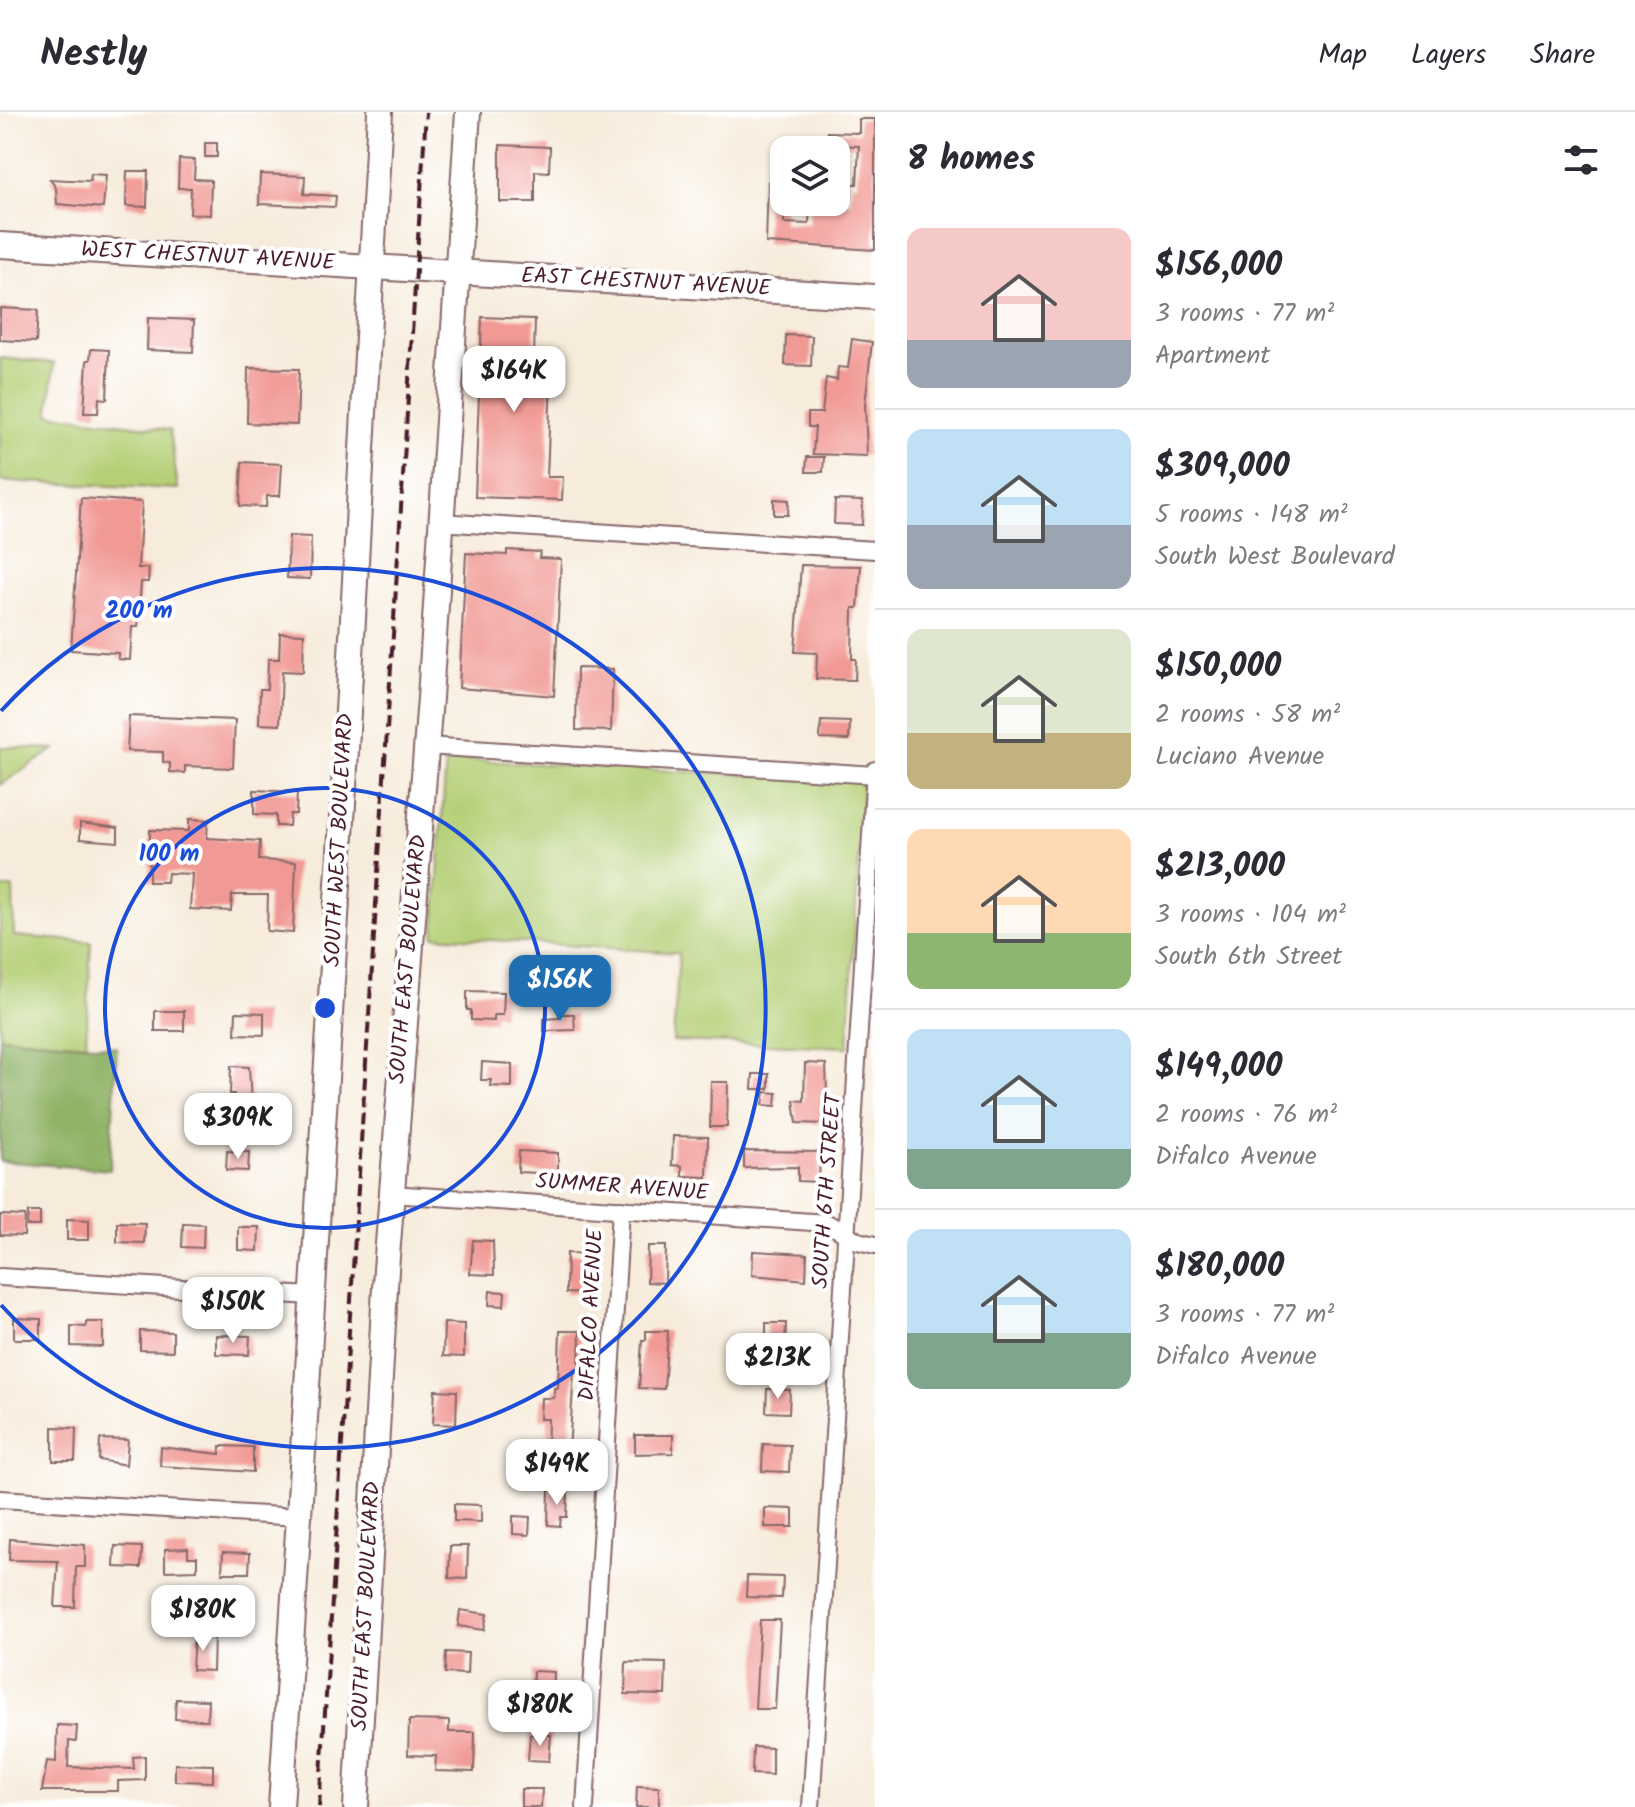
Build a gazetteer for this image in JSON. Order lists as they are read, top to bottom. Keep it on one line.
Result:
{"streets":{"main road":["WEST CHESTNUT AVENUE","EAST CHESTNUT AVENUE","SOUTH WEST BOULEVARD","SOUTH EAST BOULEVARD"],"street":["SUMMER AVENUE","SOUTH 6TH STREET","DIFALCO AVENUE"]},"crossings":[["WEST CHESTNUT AVENUE","EAST CHESTNUT AVENUE"],["WEST CHESTNUT AVENUE","SOUTH WEST BOULEVARD"],["EAST CHESTNUT AVENUE","SOUTH EAST BOULEVARD"],["SOUTH EAST BOULEVARD","SUMMER AVENUE"],["SUMMER AVENUE","SOUTH 6TH STREET"],["SUMMER AVENUE","DIFALCO AVENUE"]],"page":{"header":"Nestly","nav":["Map","Layers","Share"],"heading":"8 homes","list":[{"name":"$156,000","note":"3 rooms · 77 m² · Apartment"},{"name":"$309,000","note":"5 rooms · 148 m² · South West Boulevard"},{"name":"$150,000","note":"2 rooms · 58 m² · Luciano Avenue"},{"name":"$213,000","note":"3 rooms · 104 m² · South 6th Street"},{"name":"$149,000","note":"2 rooms · 76 m² · Difalco Avenue"},{"name":"$180,000","note":"3 rooms · 77 m² · Difalco Avenue"}],"price":["$164K","$156K","$309K","$150K","$213K","$149K","$180K","$180K"]},"rings":["200 m","100 m"]}
